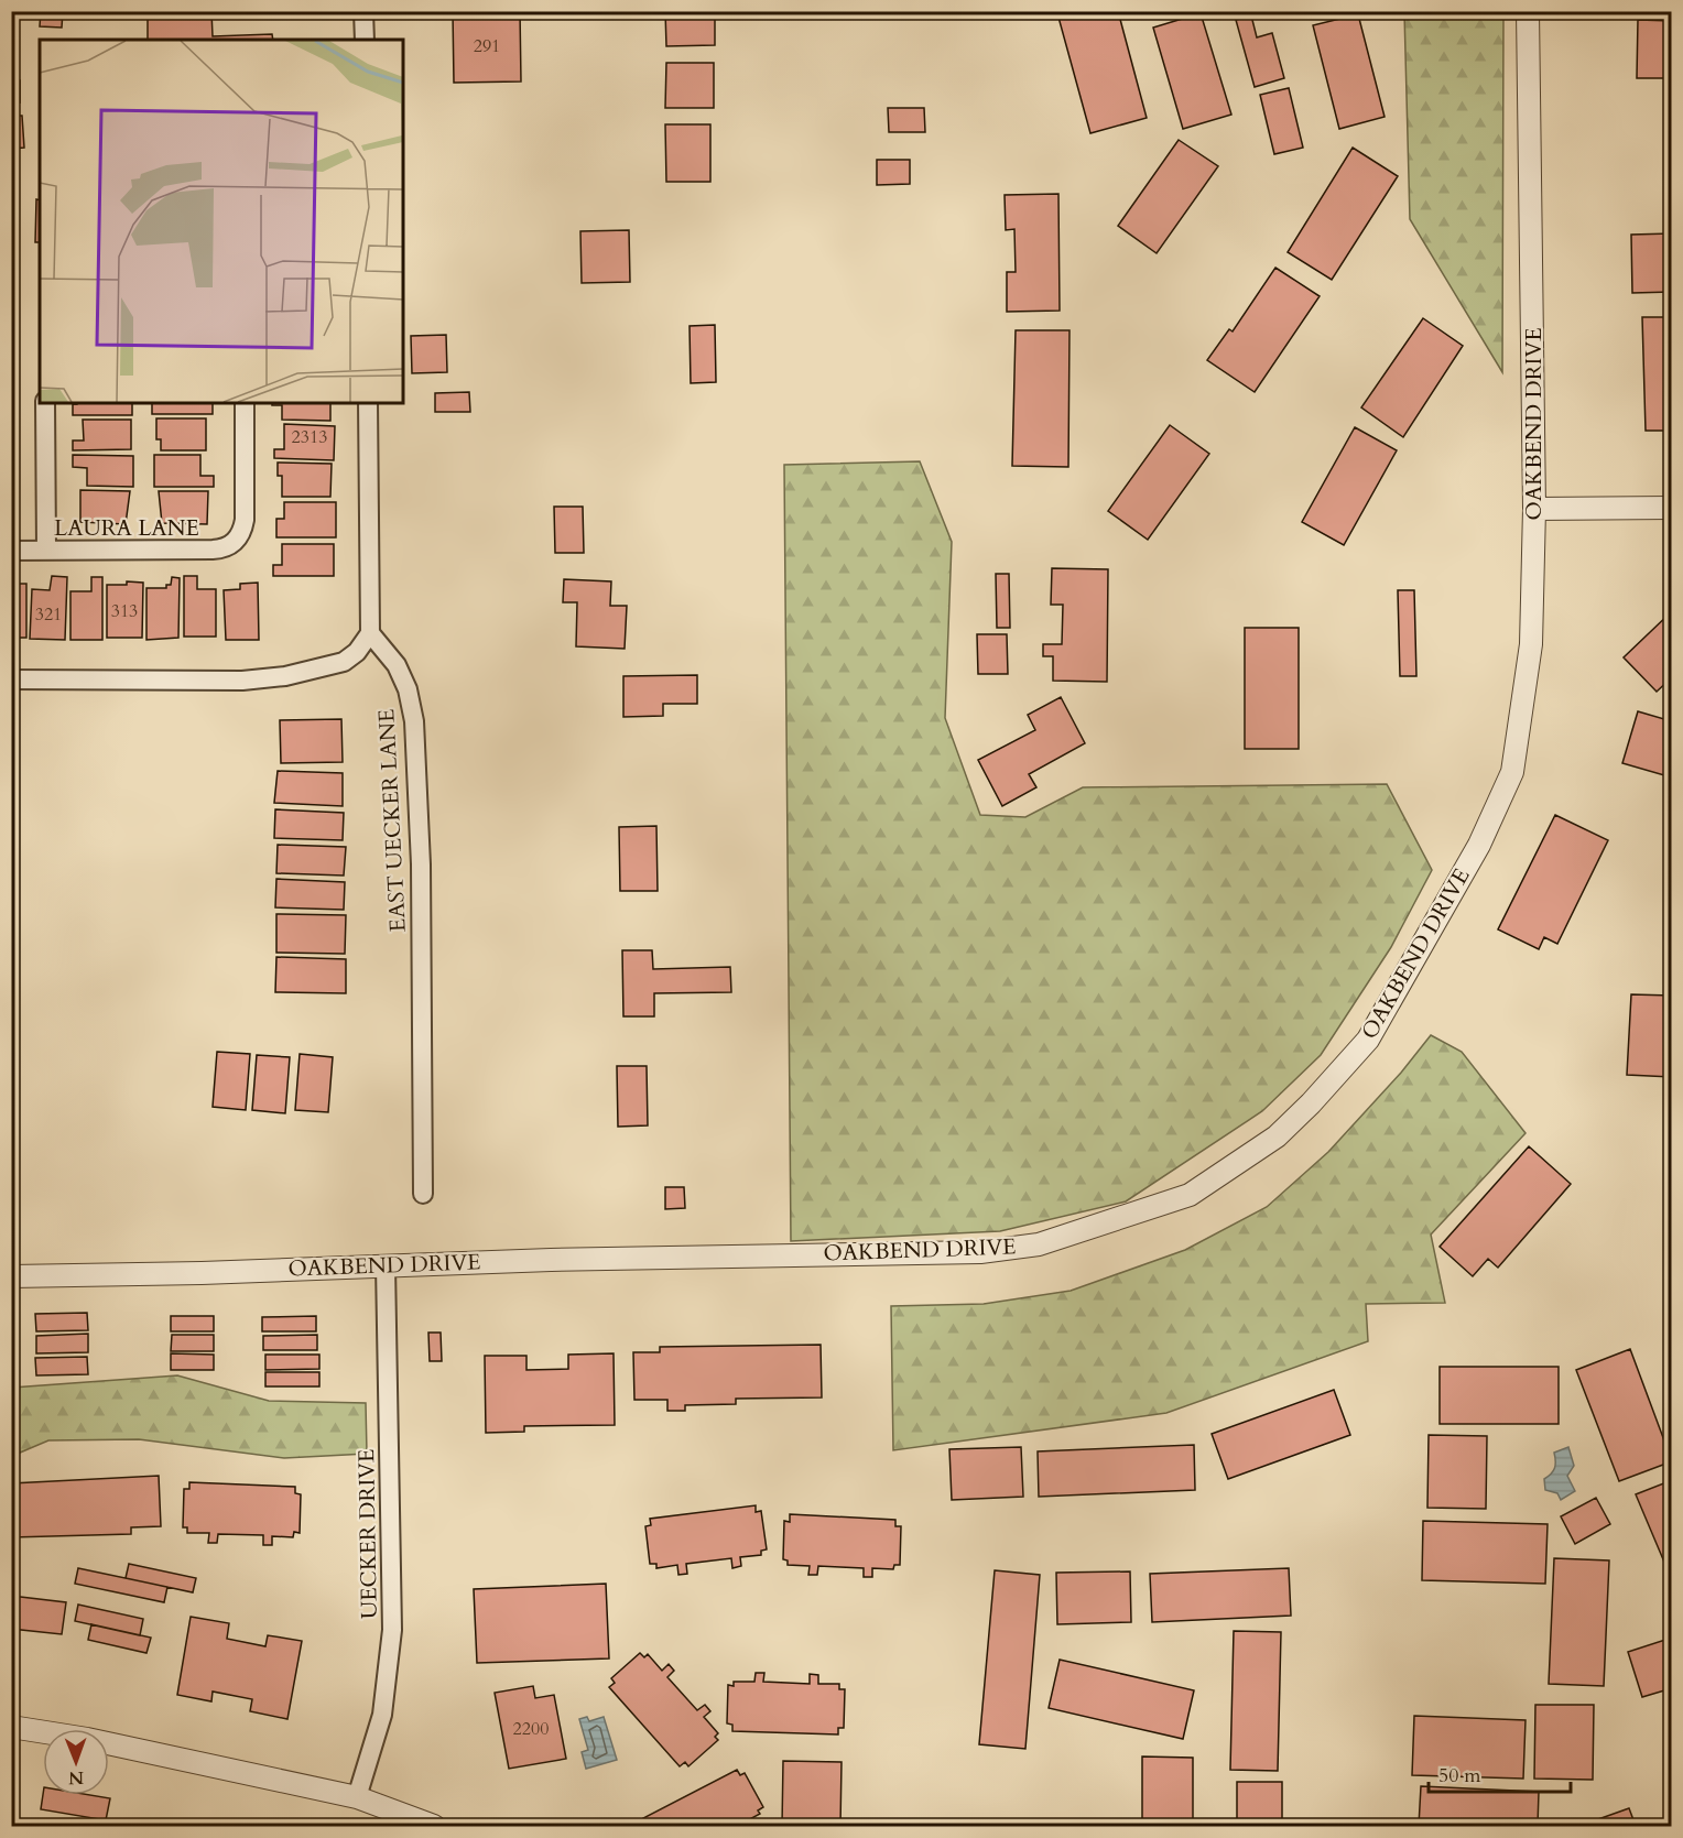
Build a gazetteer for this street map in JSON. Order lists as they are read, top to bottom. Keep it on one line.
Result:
{"streets":{"street":["OAKBEND DRIVE","LAURA LANE","EAST UECKER LANE","UECKER DRIVE"]},"crossings":[["OAKBEND DRIVE","UECKER DRIVE"]],"house_numbers":["291","2313","313","321","2200"],"scale_bar":"50 m","north":"bottom"}
